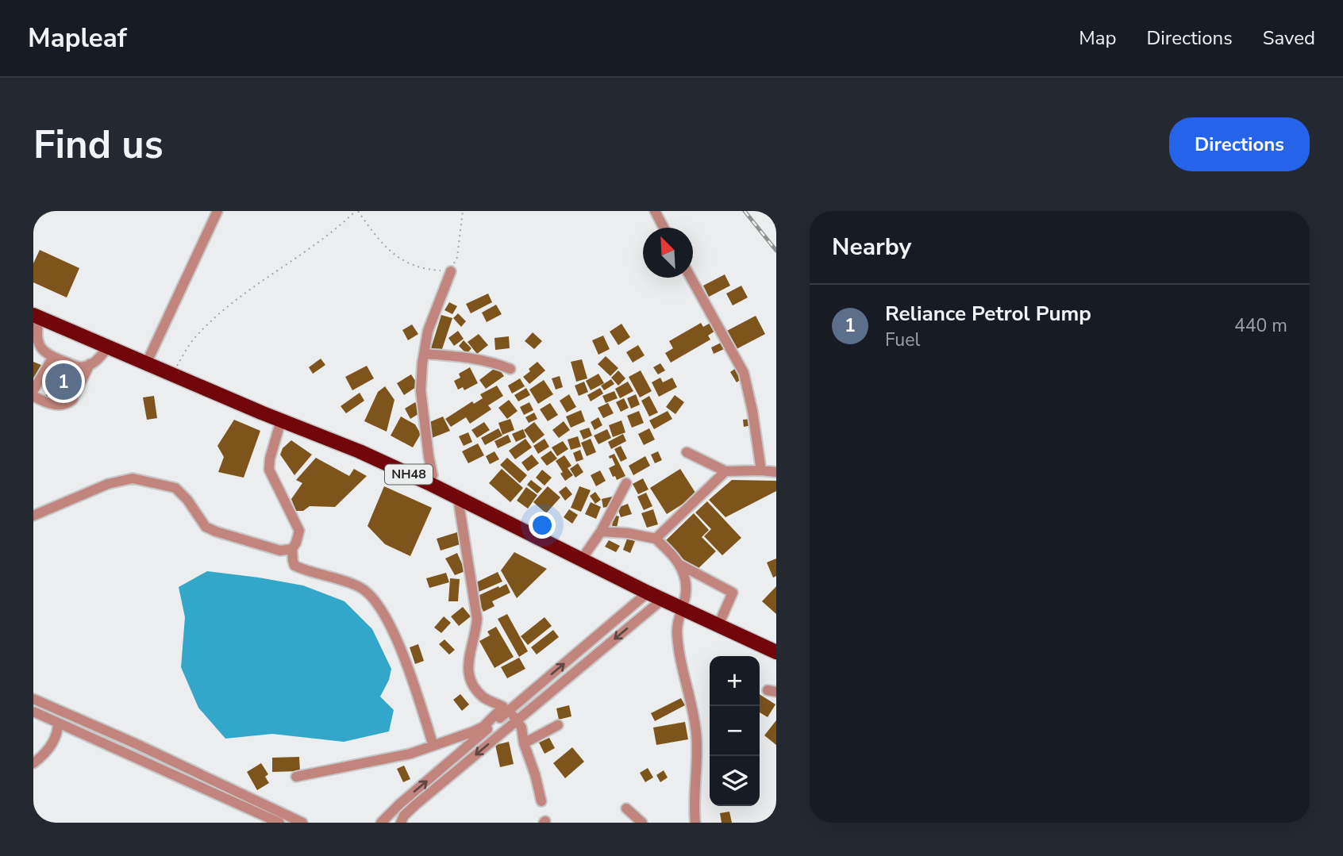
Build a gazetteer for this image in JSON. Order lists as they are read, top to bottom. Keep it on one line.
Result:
{"streets":{"highway":["NH48"]},"north":"top left","page":{"header":"Mapleaf","nav":["Map","Directions","Saved"],"buttons":"Directions","title":"Find us","heading":"Nearby","list":[{"mark":"1","name":"Reliance Petrol Pump","note":"Fuel","value":"440 m"}],"pins":"1","map_buttons":["+","−"]}}
